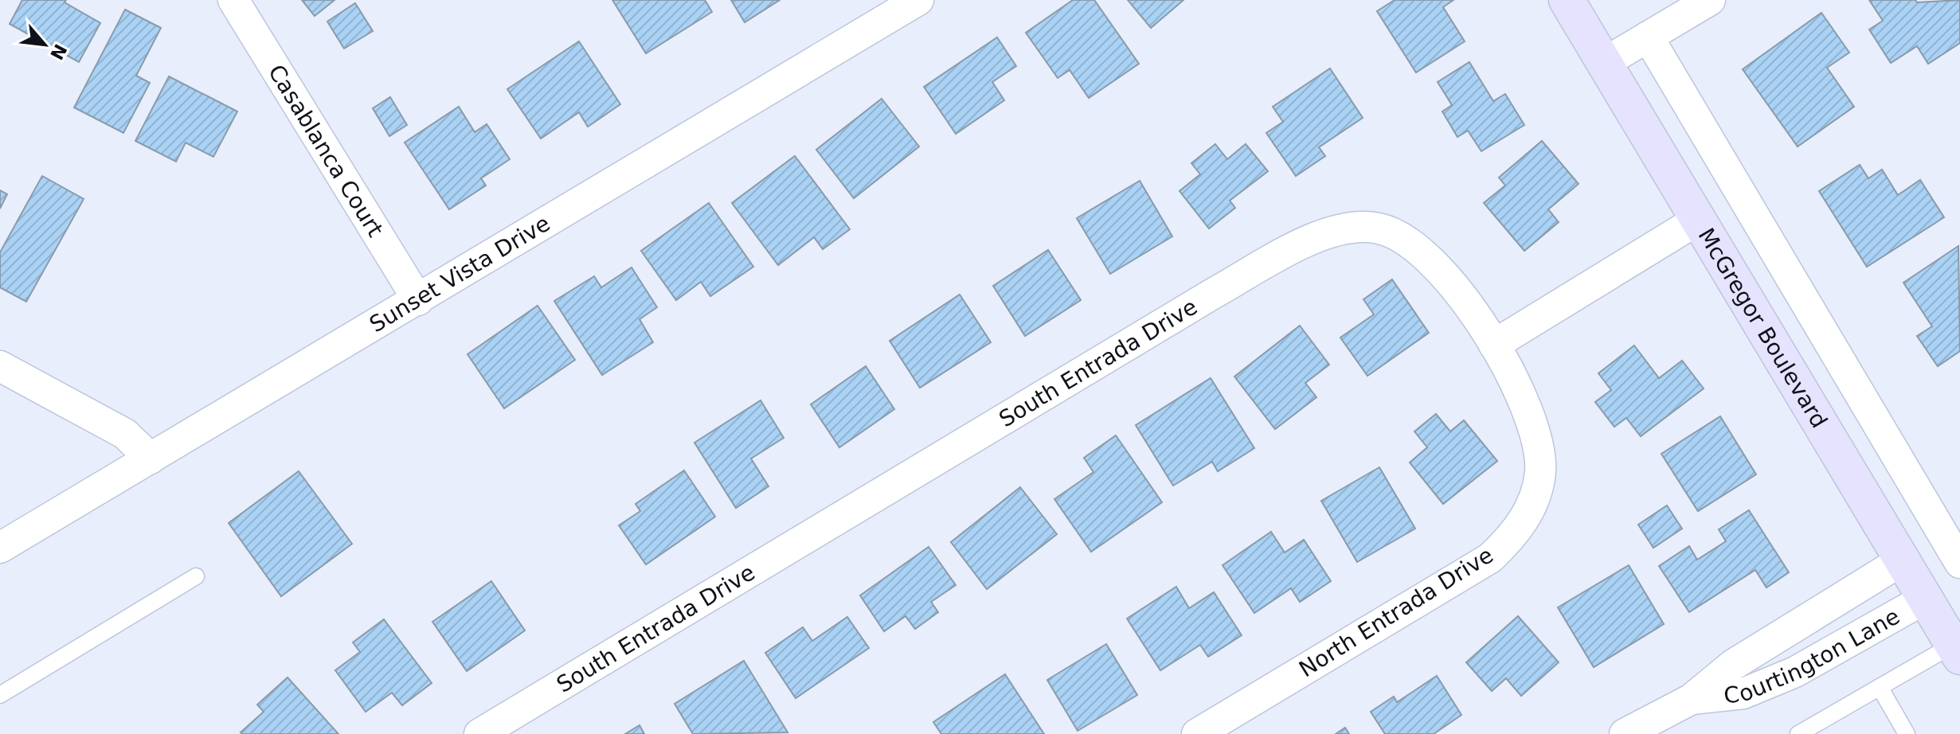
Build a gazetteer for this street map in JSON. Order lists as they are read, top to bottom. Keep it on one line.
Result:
{"streets":{"main road":["McGregor Boulevard"],"street":["Casablanca Court","Sunset Vista Drive","South Entrada Drive","North Entrada Drive","Courtington Lane"]},"crossings":[["Casablanca Court","Sunset Vista Drive"],["McGregor Boulevard","Courtington Lane"],["South Entrada Drive","North Entrada Drive"]],"north":"bottom right"}
